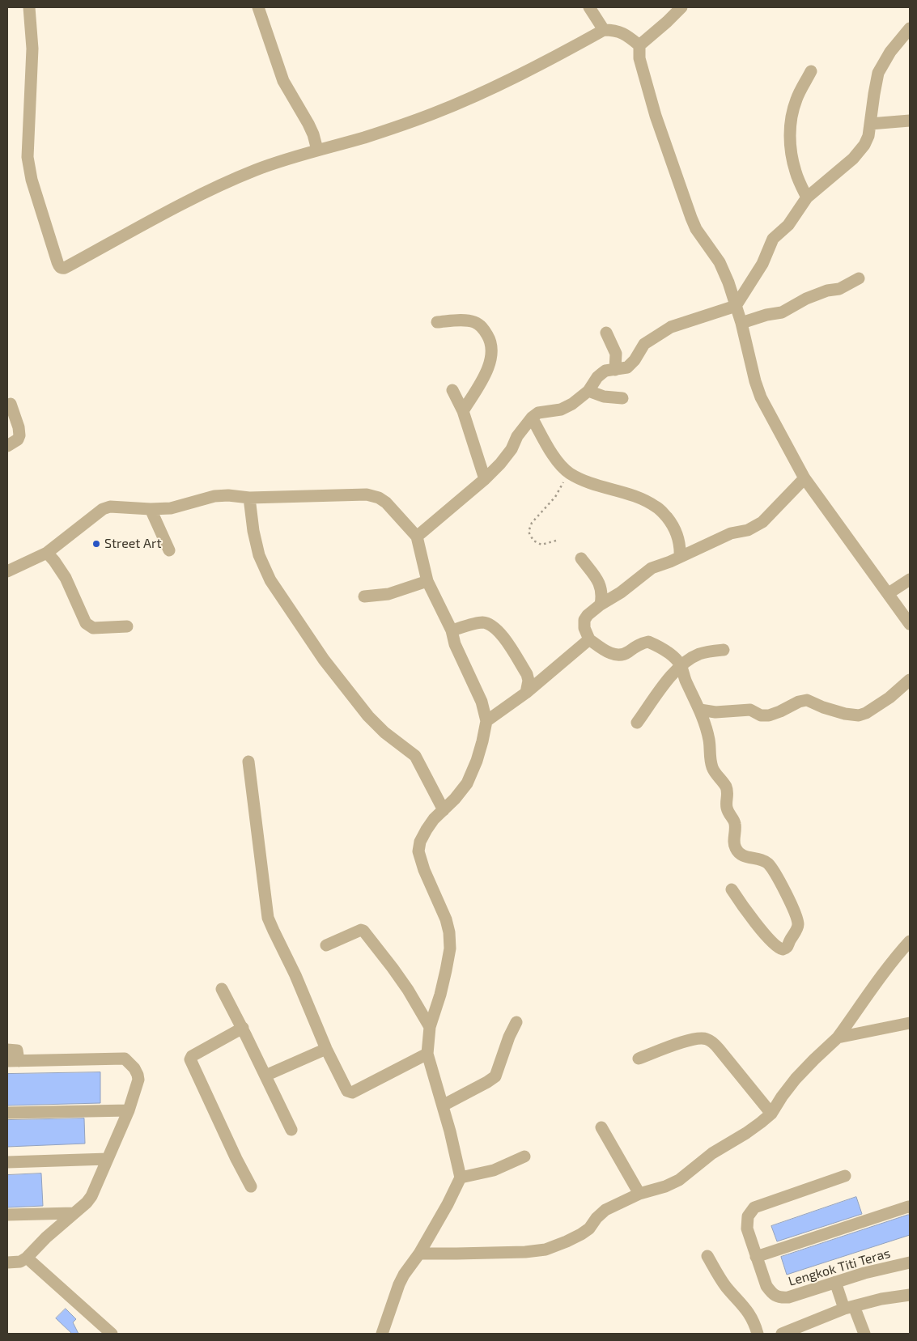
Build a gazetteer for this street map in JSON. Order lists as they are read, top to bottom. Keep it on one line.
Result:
{"streets":{"street":["Lengkok Titi Teras"]},"places":["Street Art"]}
